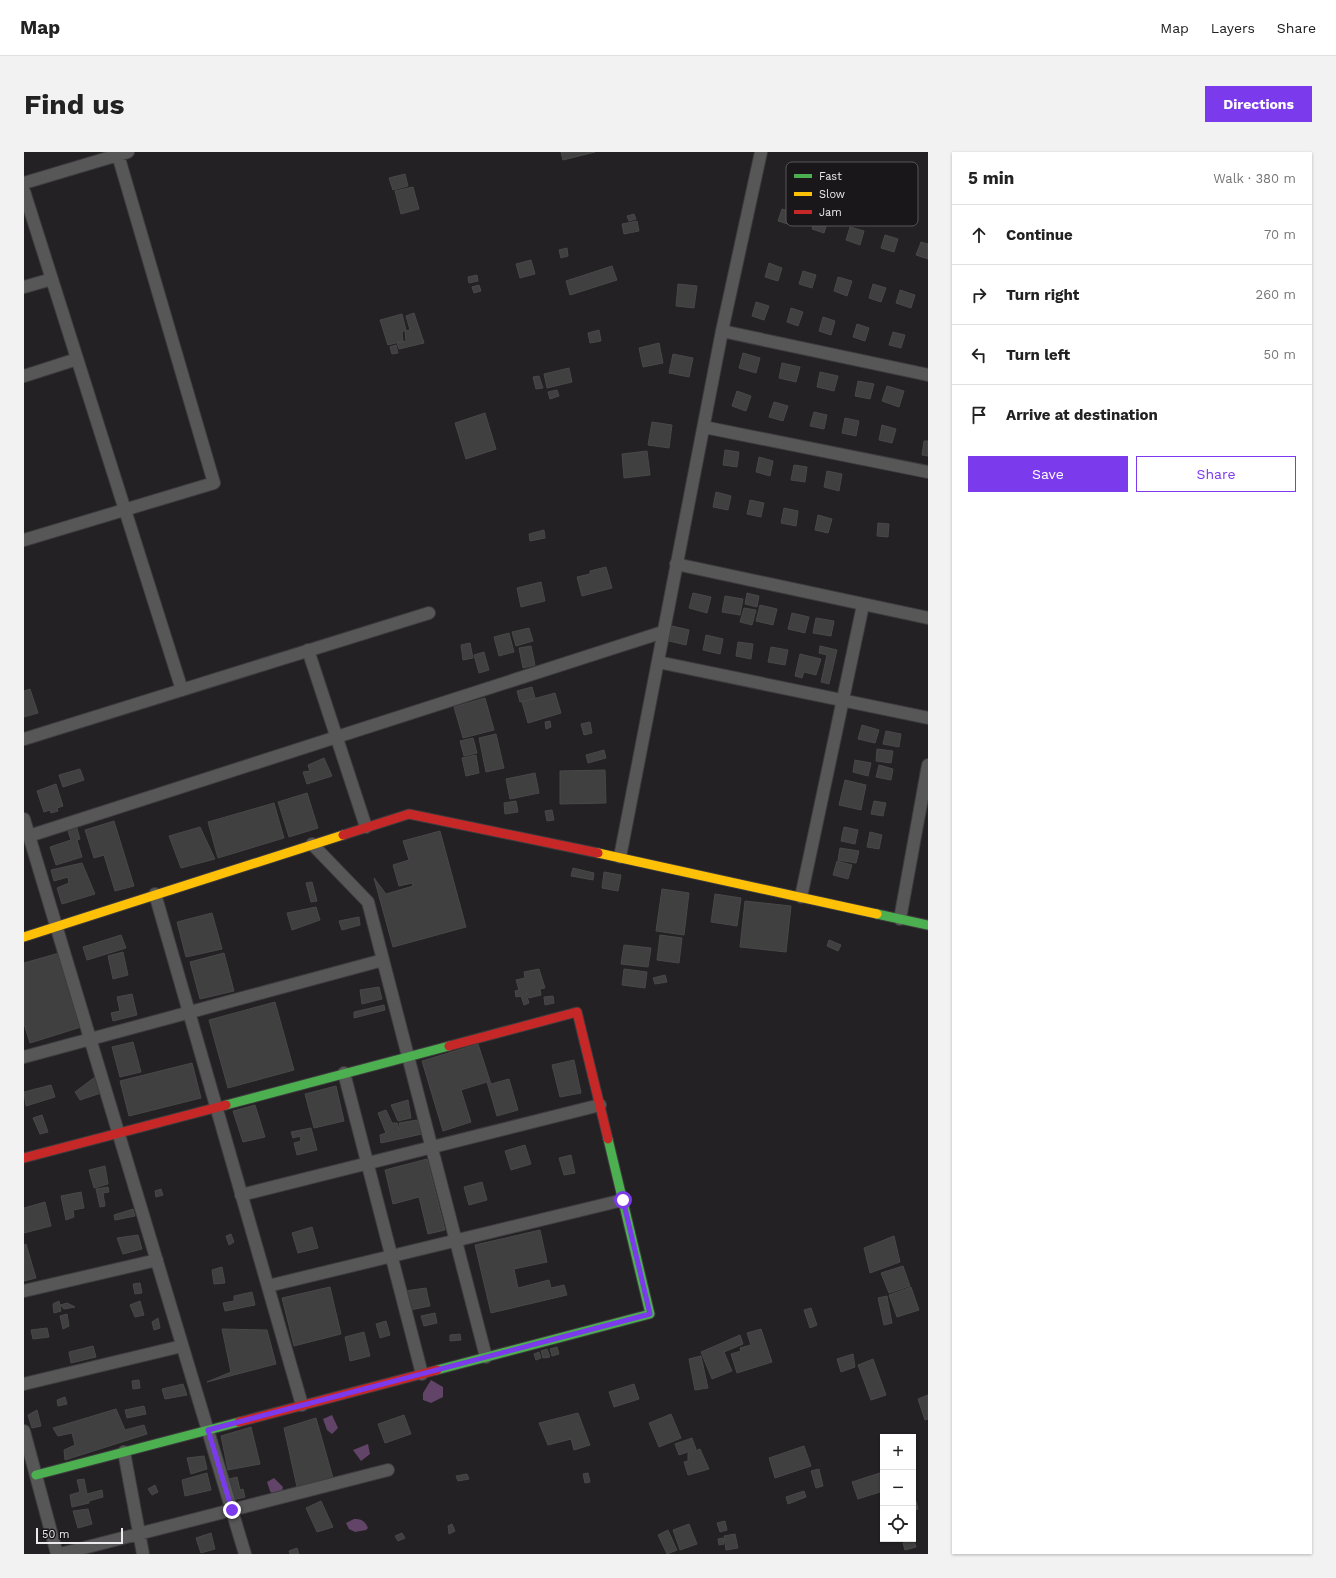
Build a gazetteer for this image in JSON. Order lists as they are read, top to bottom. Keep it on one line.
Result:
{"legend":["Fast","Slow","Jam"],"scale_bar":"50 m","page":{"header":"Map","nav":["Map","Layers","Share"],"buttons":["Directions",["Save","Share"]],"title":"Find us","heading":["5 min","Walk · 380 m"],"list":[["Continue","70 m"],["Turn right","260 m"],["Turn left","50 m"],"Arrive at destination"],"map_buttons":["+","−"],"scale":"50 m"}}
